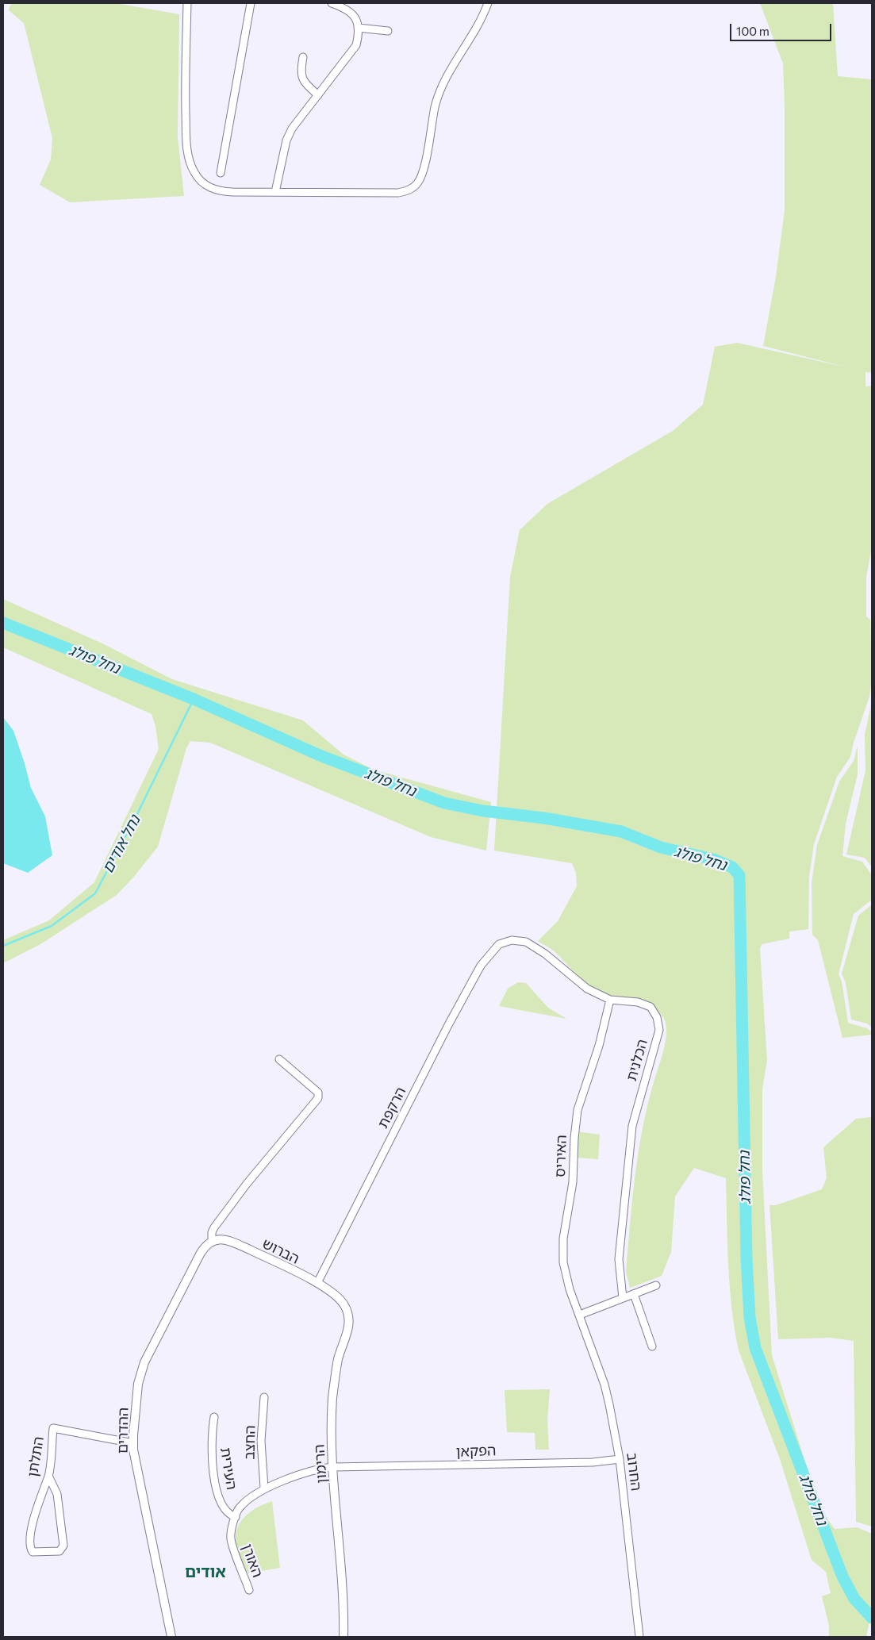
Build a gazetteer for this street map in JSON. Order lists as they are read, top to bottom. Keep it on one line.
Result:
{"streets":{"street":["הכלנית","הרקפת","האיריס","הברוש","ההדרים","החצב","הפקאן","התלתן","הרימון","העירית","החרוב","האורן"]},"crossings":[["הכלנית","הרקפת"],["הכלנית","האיריס"],["הרקפת","הברוש"],["האיריס","החרוב"],["הברוש","ההדרים"],["הברוש","הרימון"],["ההדרים","התלתן"],["החצב","הפקאן"],["הפקאן","הרימון"],["הפקאן","העירית"],["הפקאן","החרוב"],["הפקאן","האורן"],["העירית","האורן"]],"districts":["אודים"],"water":["נחל פולג","נחל אודים"],"scale_bar":"100 m"}
